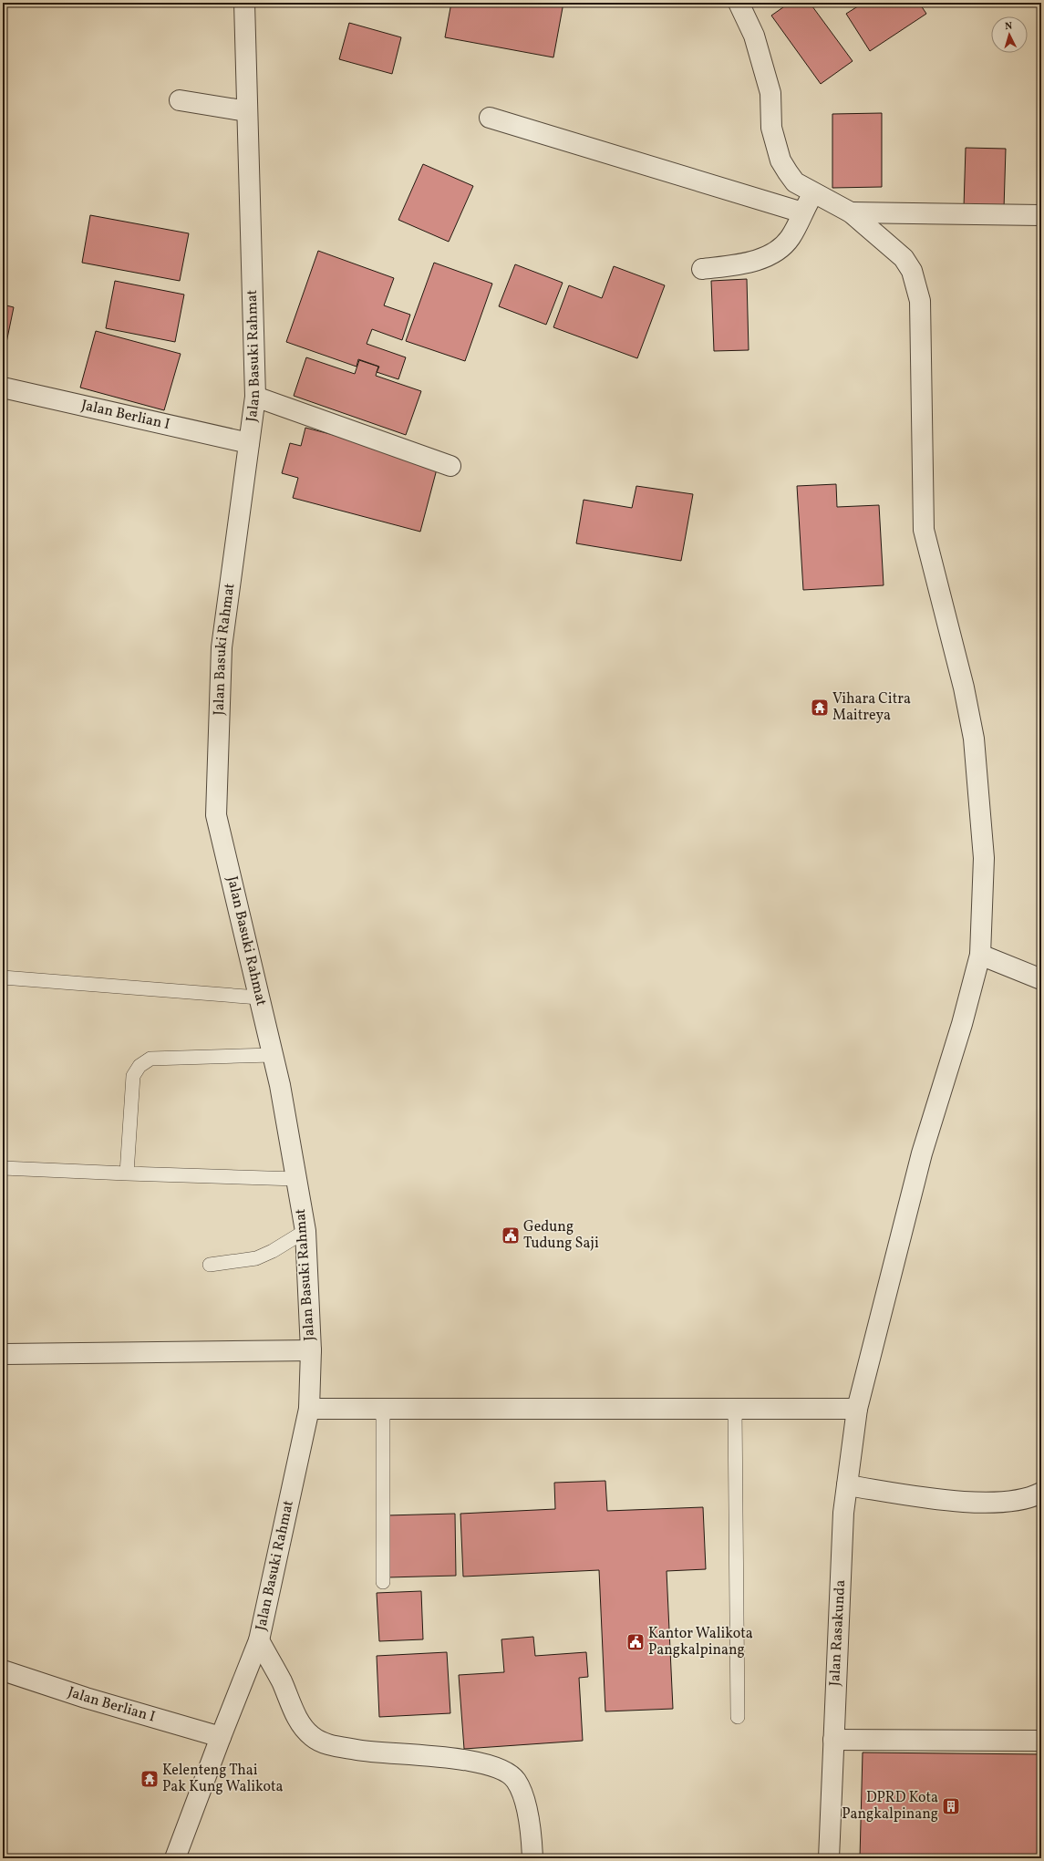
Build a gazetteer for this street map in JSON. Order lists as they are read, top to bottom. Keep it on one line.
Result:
{"streets":{"street":["Jalan Basuki Rahmat","Jalan Berlian I","Jalan Rasakunda"]},"crossings":[["Jalan Basuki Rahmat","Jalan Berlian I"]],"places":{"temple":["Vihara Citra Maitreya","Kelenteng Thai Pak Kung Walikota"],"public building":["Gedung Tudung Saji","Kantor Walikota Pangkalpinang"],"building":["DPRD Kota Pangkalpinang"]},"north":"top"}
